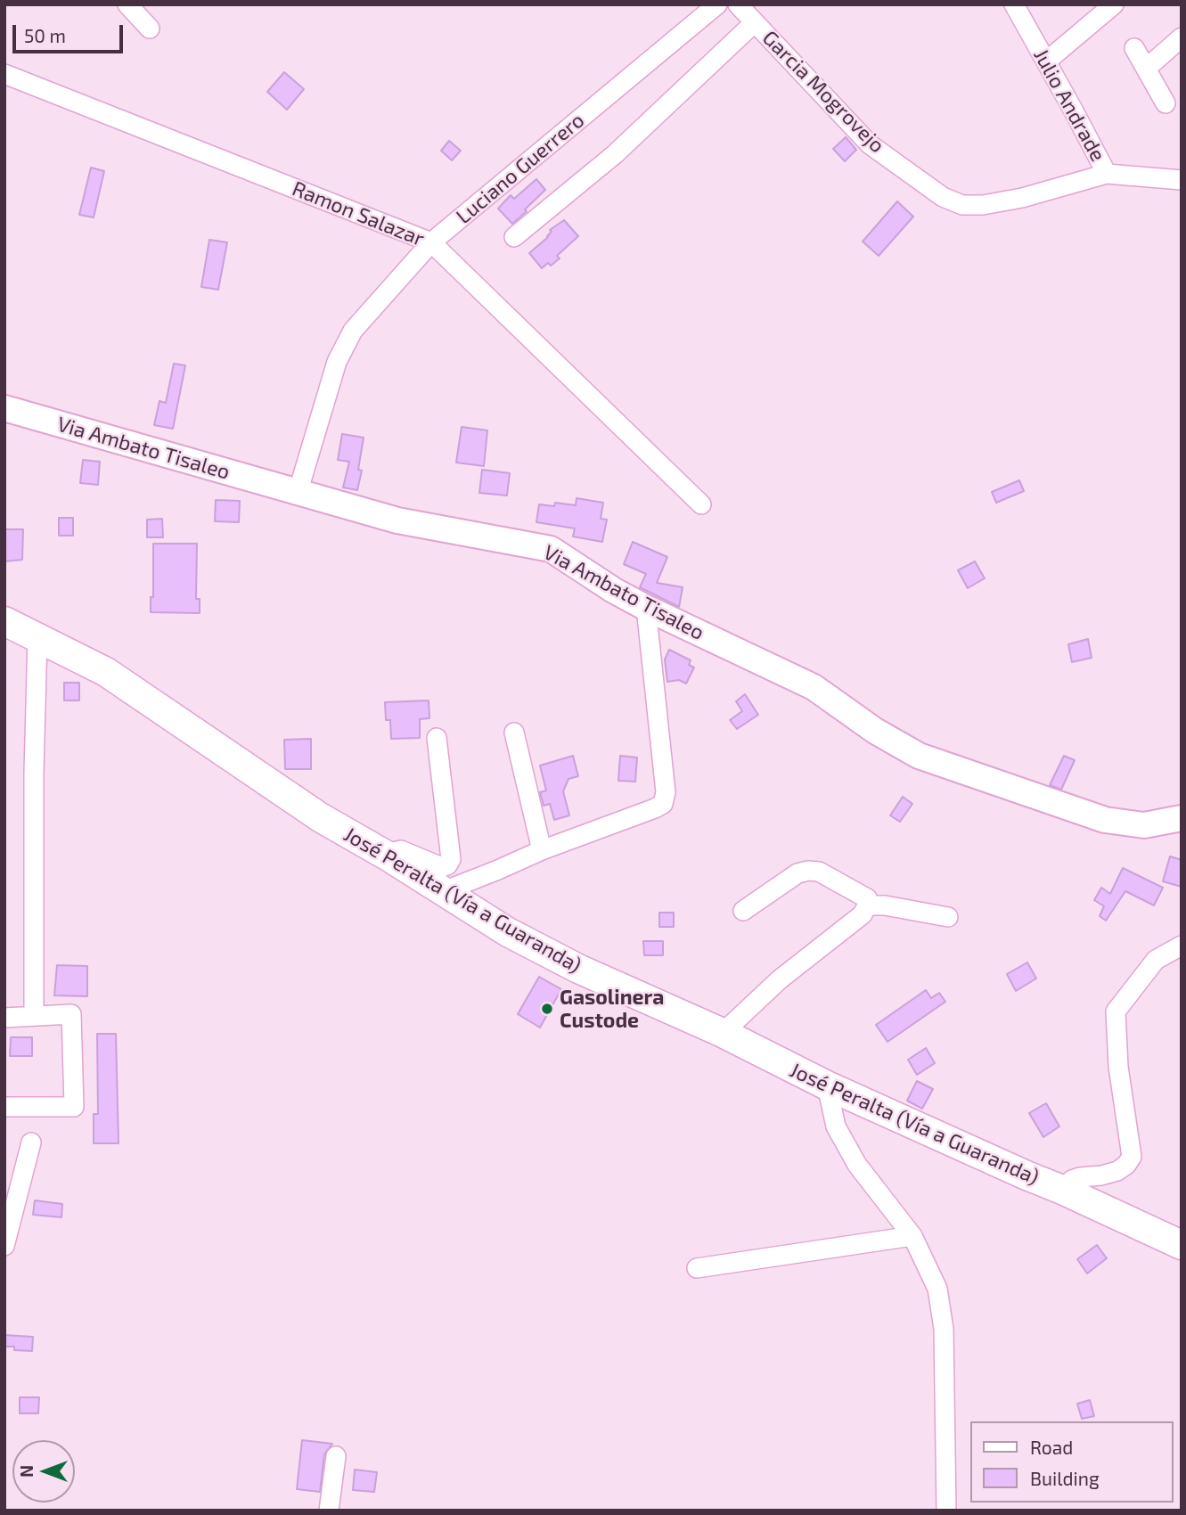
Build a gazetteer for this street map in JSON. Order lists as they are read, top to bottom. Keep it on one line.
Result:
{"streets":{"highway":["José Peralta (Vía a Guaranda)"],"main road":["Via Ambato Tisaleo"],"street":["Garcia Mogrovejo","Julio Andrade","Luciano Guerrero","Ramon Salazar"]},"crossings":[["Garcia Mogrovejo","Julio Andrade"],["Luciano Guerrero","Ramon Salazar"],["Luciano Guerrero","Via Ambato Tisaleo"]],"places":["Gasolinera Custode"],"legend":["Road","Building"],"scale_bar":"50 m","north":"left"}
